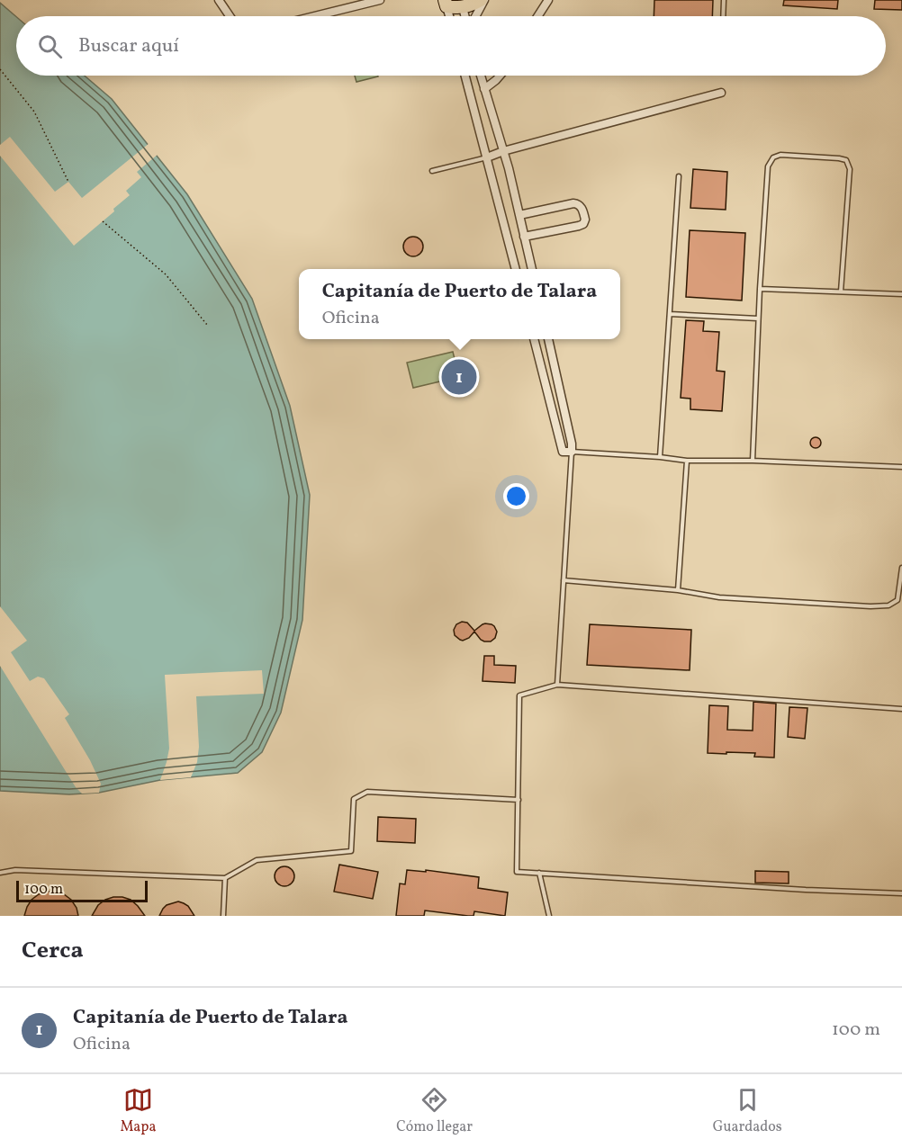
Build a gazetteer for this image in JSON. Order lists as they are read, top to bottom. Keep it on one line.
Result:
{"scale_bar":"100 m","page":{"search":"Buscar aquí","popup":["Capitanía de Puerto de Talara","Oficina"],"pins":"1","scale":"100 m","heading":"Cerca","list":[{"mark":"1","name":"Capitanía de Puerto de Talara","note":"Oficina","value":"100 m"}],"nav":["Mapa","Cómo llegar","Guardados"]}}
